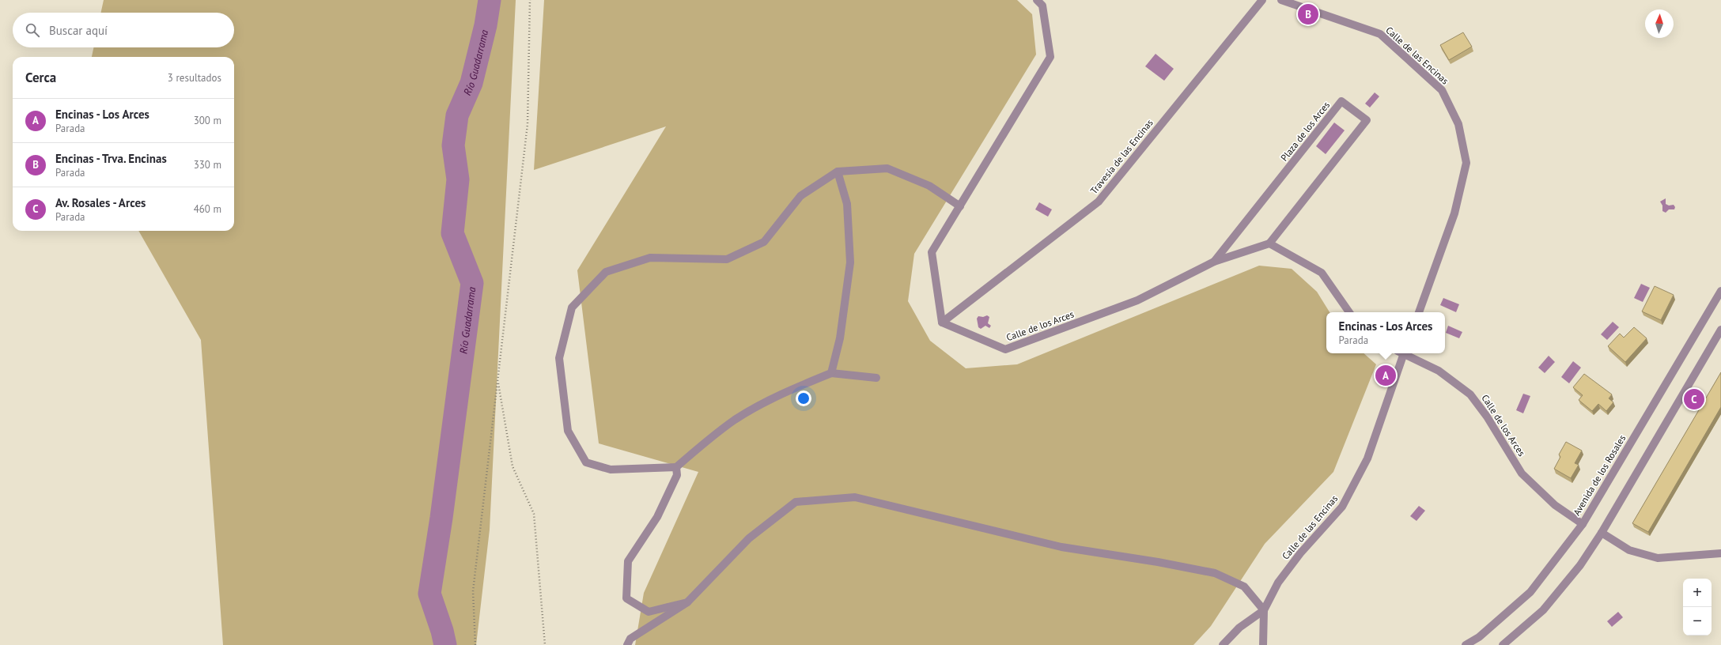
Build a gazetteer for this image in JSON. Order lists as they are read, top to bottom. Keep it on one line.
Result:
{"streets":{"street":["Calle de las Encinas","Plaza de los Arces","Travesía de las Encinas","Calle de los Arces","Avenida de los Rosales"]},"crossings":[["Plaza de los Arces","Calle de los Arces"],["Travesía de las Encinas","Calle de los Arces"],["Calle de los Arces","Avenida de los Rosales"]],"water":["Río Guadarrama"],"north":"top","page":{"pins":["B","A","C"],"search":"Buscar aquí","heading":["Cerca","3 resultados"],"list":[{"mark":"A","name":"Encinas - Los Arces","note":"Parada","value":"300 m"},{"mark":"B","name":"Encinas - Trva. Encinas","note":"Parada","value":"330 m"},{"mark":"C","name":"Av. Rosales - Arces","note":"Parada","value":"460 m"}],"popup":["Encinas - Los Arces","Parada"],"map_buttons":["+","−"]}}
